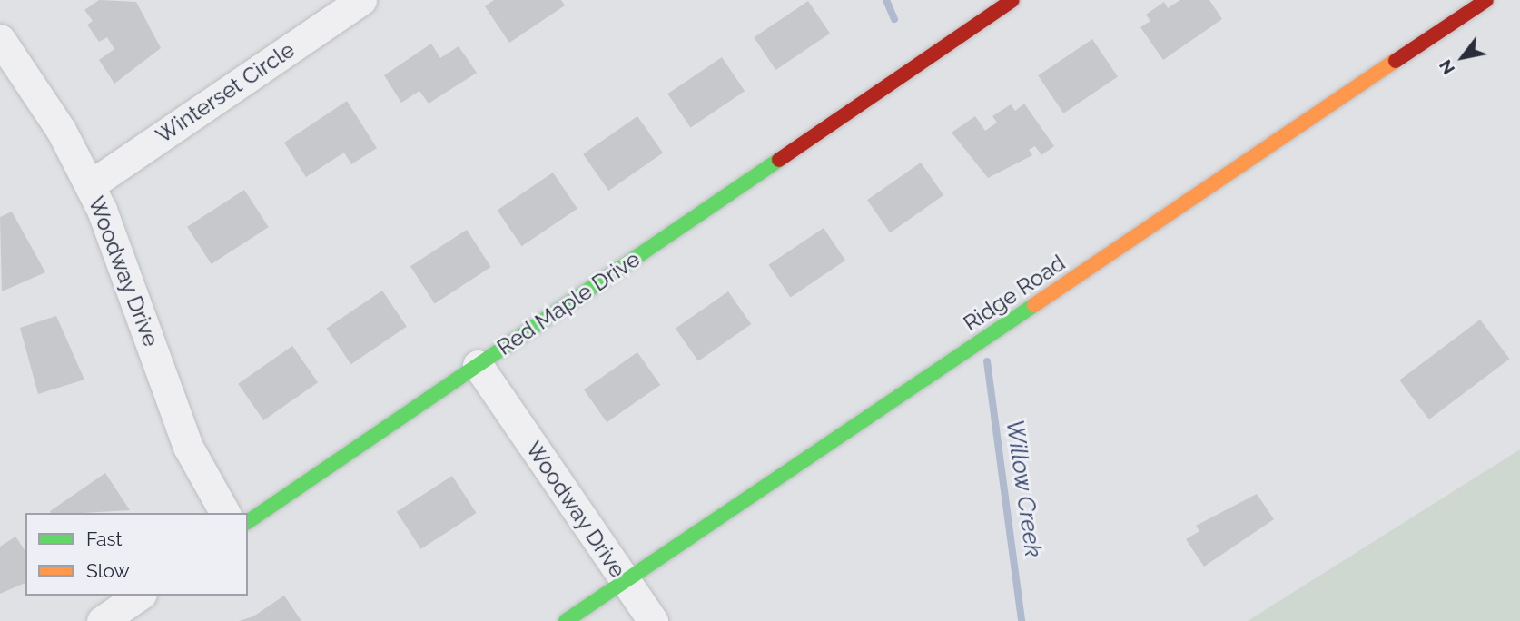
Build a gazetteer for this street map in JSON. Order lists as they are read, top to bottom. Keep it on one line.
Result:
{"streets":{"street":["Winterset Circle","Woodway Drive","Ridge Road","Red Maple Drive"]},"crossings":[["Winterset Circle","Woodway Drive"],["Woodway Drive","Ridge Road"],["Woodway Drive","Red Maple Drive"]],"water":["Willow Creek"],"legend":["Fast","Slow"],"north":"bottom left"}
